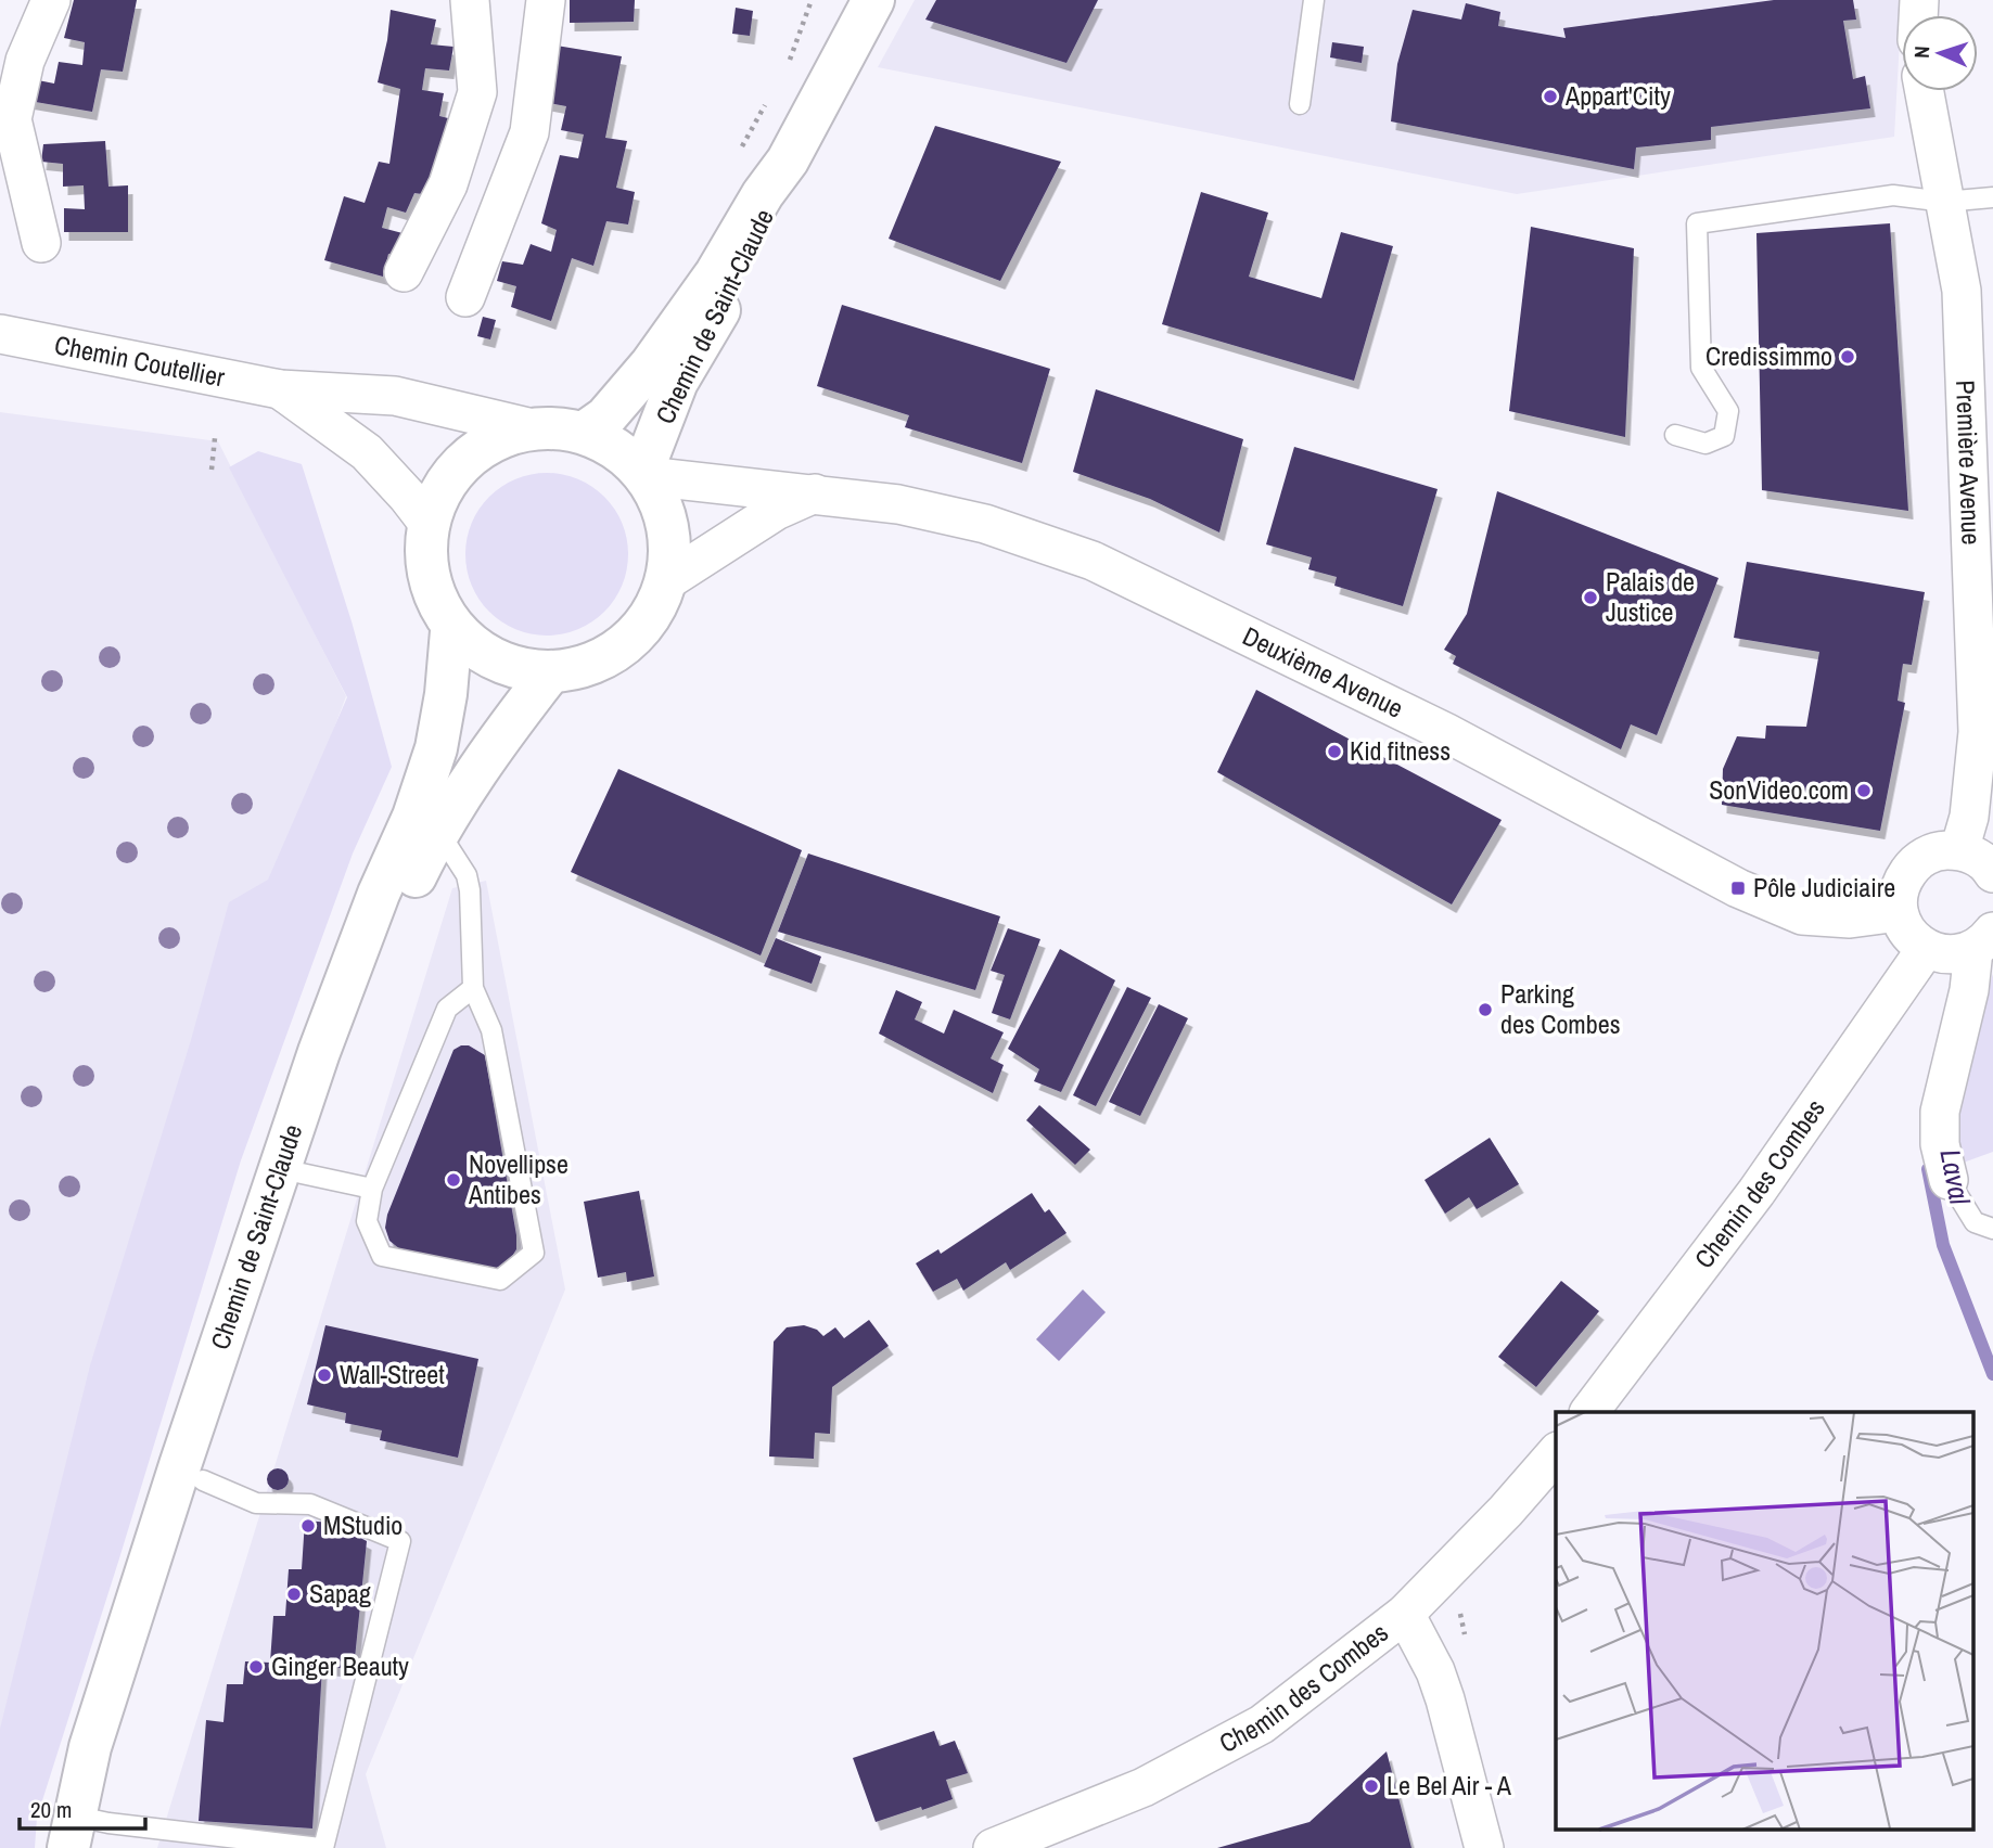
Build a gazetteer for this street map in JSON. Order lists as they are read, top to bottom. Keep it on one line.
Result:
{"streets":{"street":["Chemin de Saint-Claude","Chemin Coutellier","Première Avenue","Deuxième Avenue","Chemin des Combes"]},"crossings":[["Chemin de Saint-Claude","Chemin Coutellier"],["Chemin de Saint-Claude","Deuxième Avenue"],["Chemin Coutellier","Deuxième Avenue"]],"water":["Laval"],"places":{"other":["Appart'City","Credissimmo","Palais de Justice","Kid fitness","SonVideo.com","Parking des Combes","Novellipse Antibes","Wall-Street","MStudio","Sapag","Ginger Beauty","Le Bel Air - A"],"transit":["Pôle Judiciaire"]},"scale_bar":"20 m","north":"left"}
